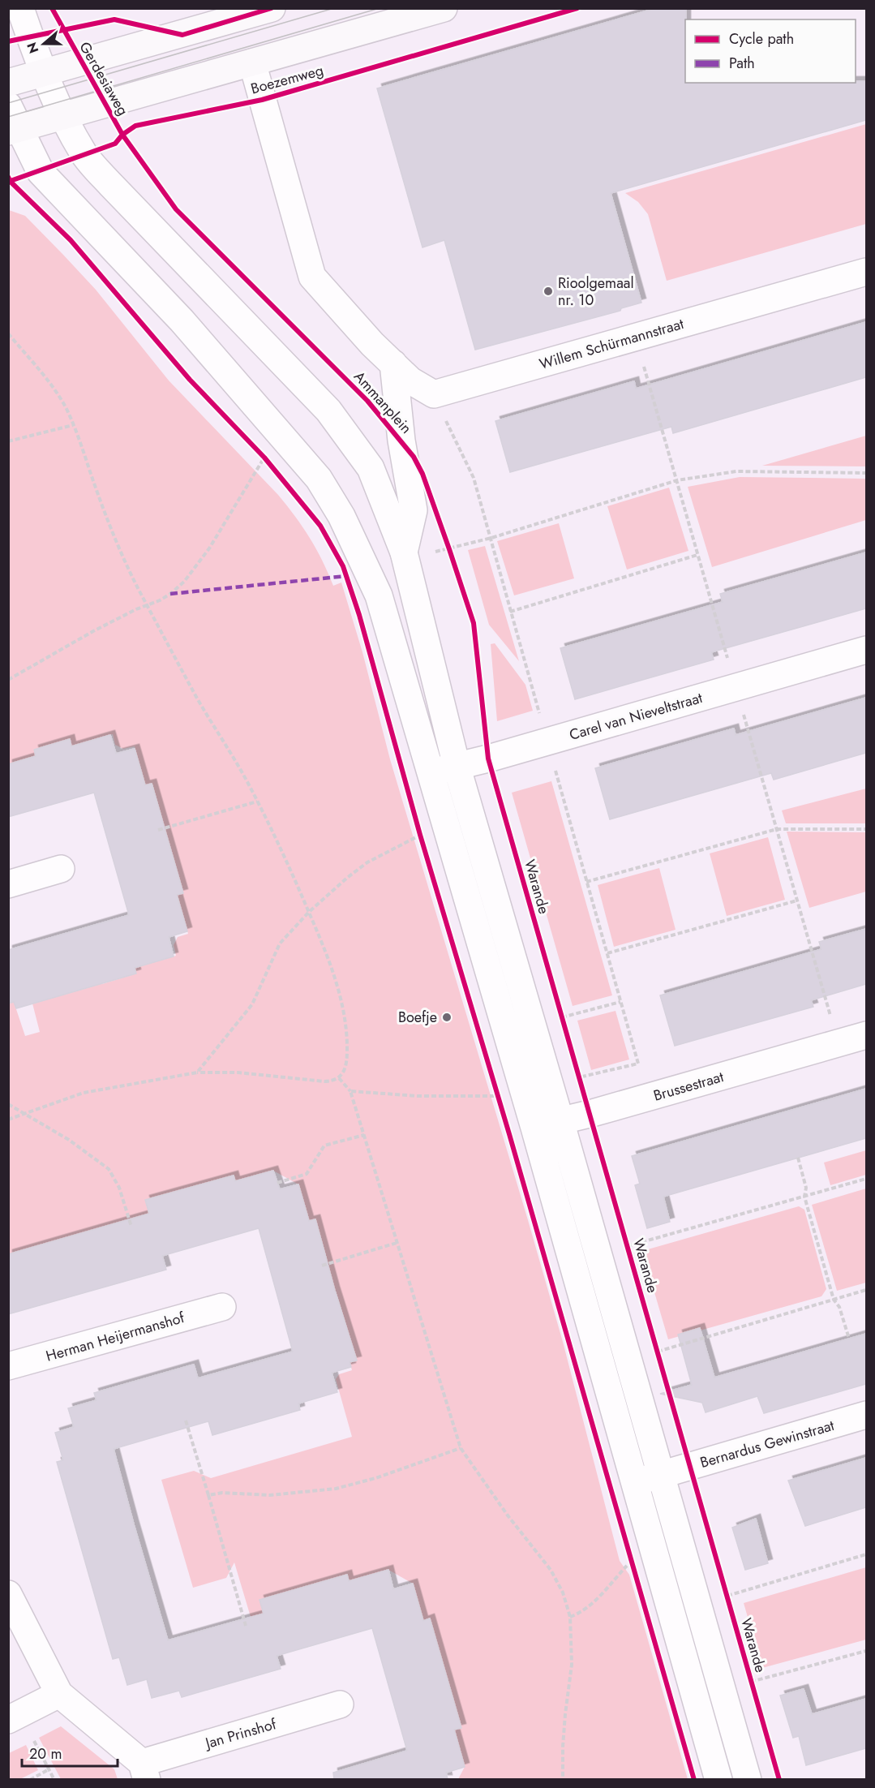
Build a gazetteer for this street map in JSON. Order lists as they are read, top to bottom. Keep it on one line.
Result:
{"streets":{"main road":["Boezemweg"],"street":["Willem Schürmannstraat","Ammanplein","Carel van Nieveltstraat","Brussestraat","Herman Heijermanshof","Bernardus Gewinstraat","Jan Prinshof"],"path":["Warande"],"cycle path":["Gerdesiaweg"]},"crossings":[["Boezemweg","Willem Schürmannstraat"],["Boezemweg","Ammanplein"],["Willem Schürmannstraat","Ammanplein"],["Ammanplein","Carel van Nieveltstraat"]],"places":["Rioolgemaal nr. 10","Boefje"],"legend":["Cycle path","Path"],"scale_bar":"20 m","north":"left"}
